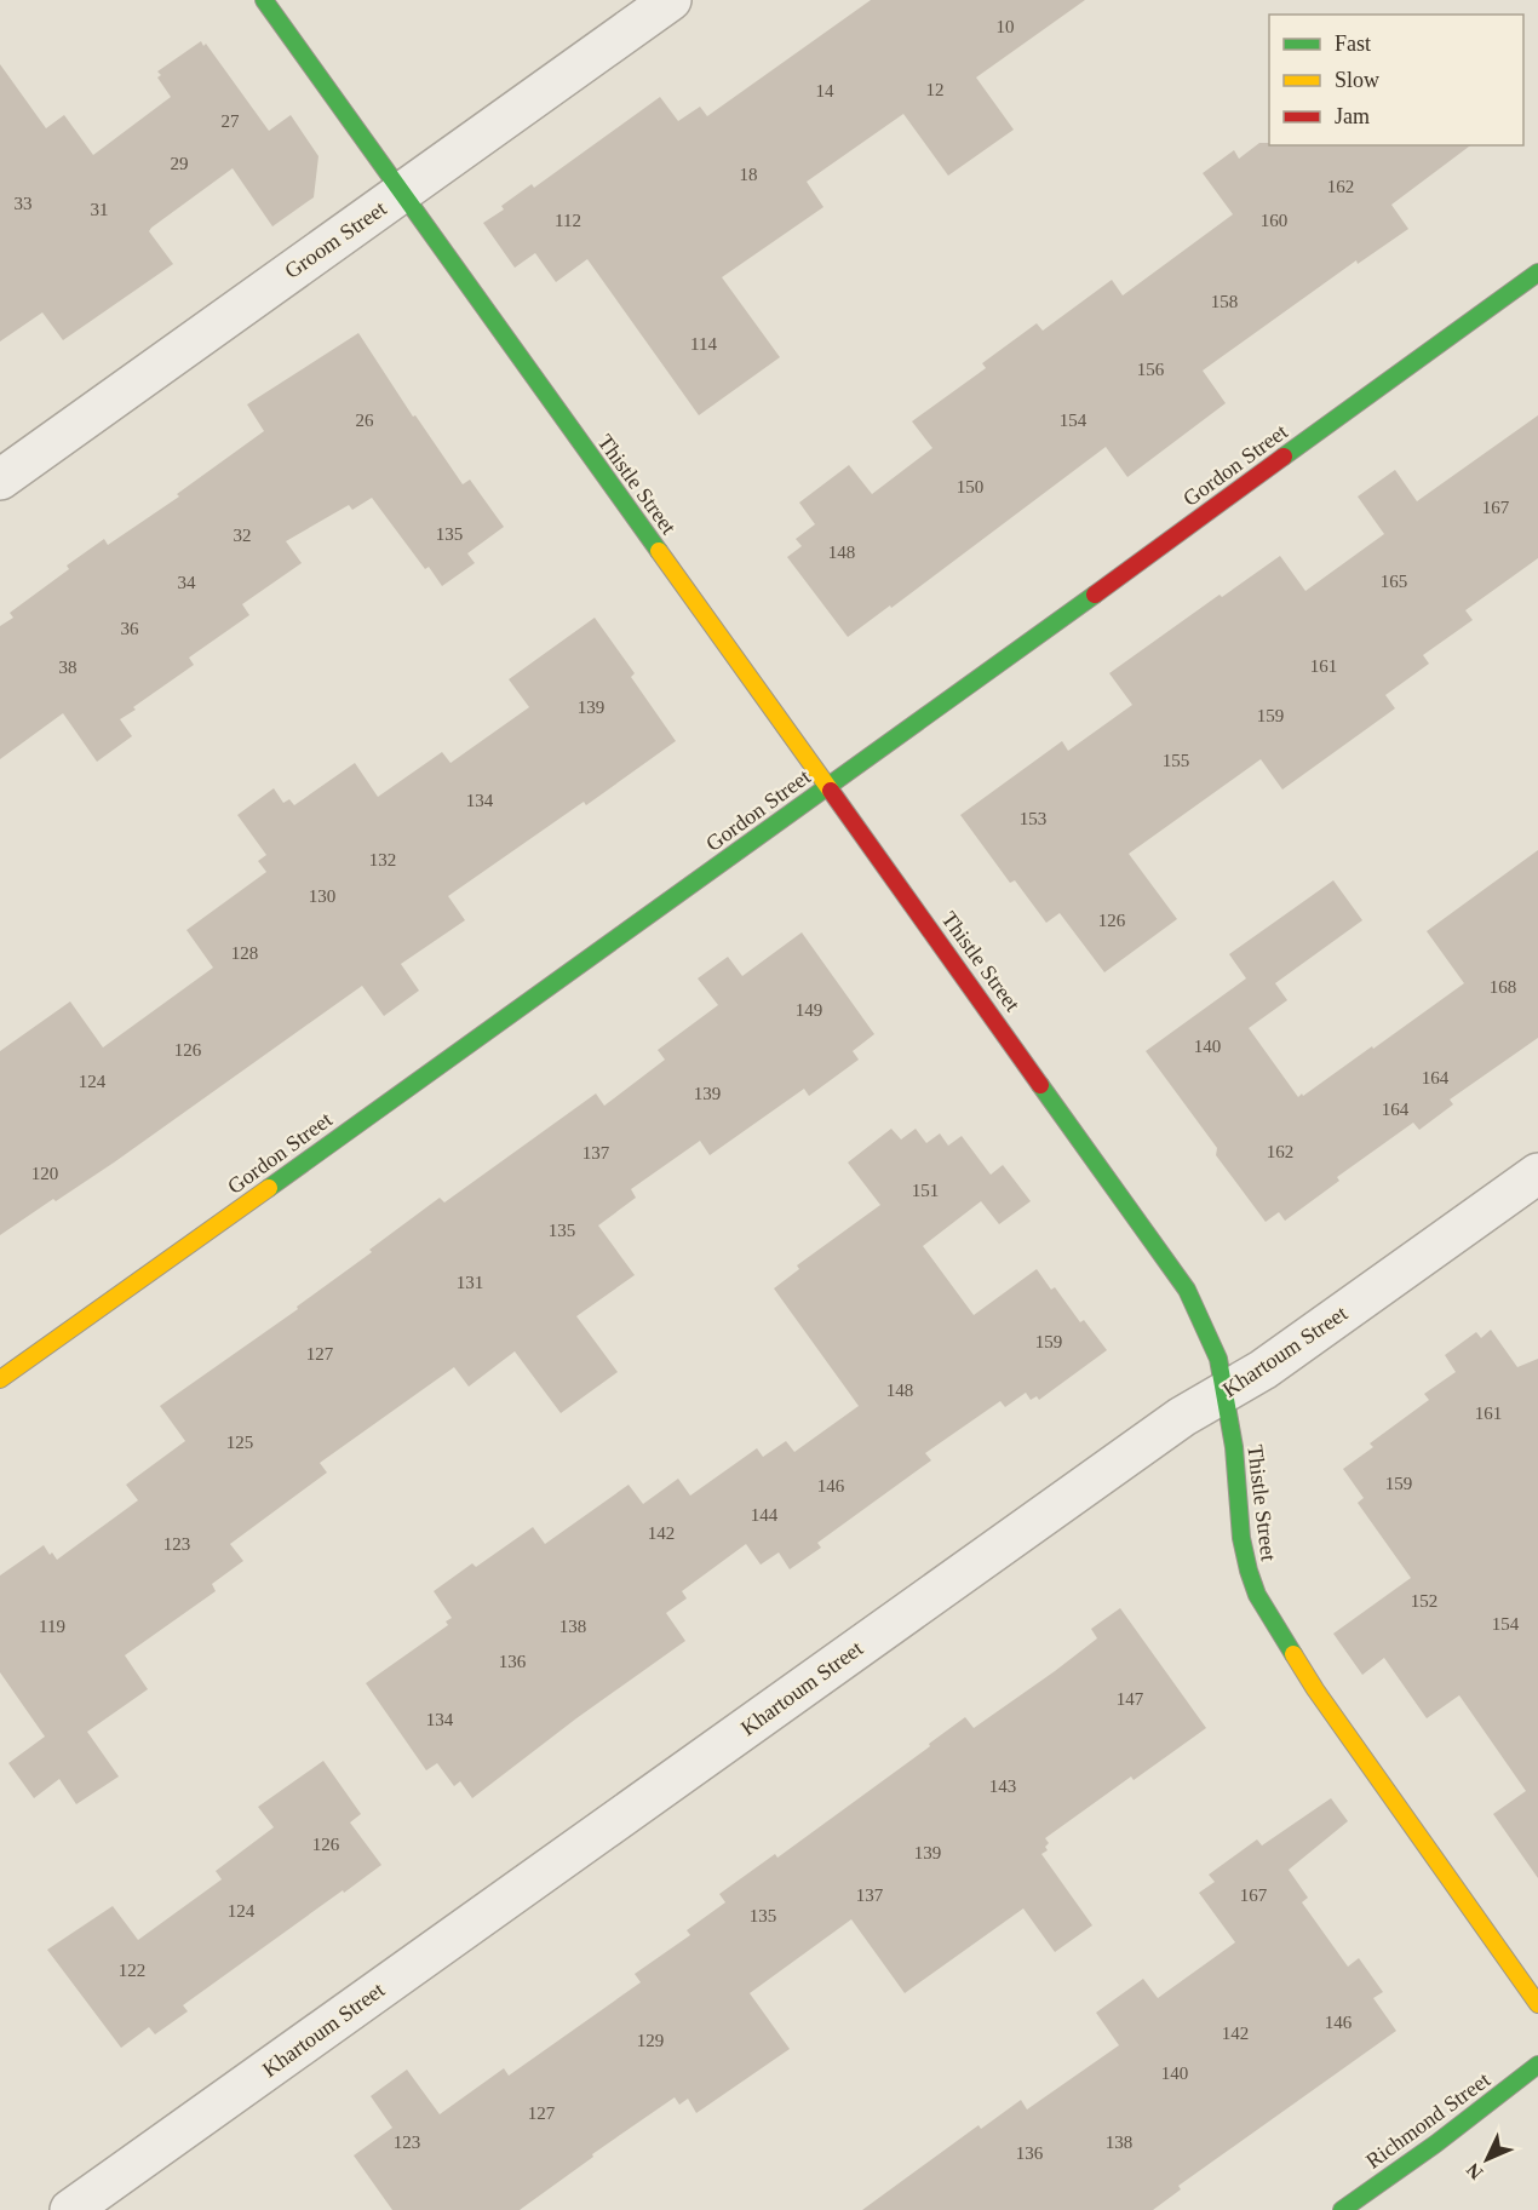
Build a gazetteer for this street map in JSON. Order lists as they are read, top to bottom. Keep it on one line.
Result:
{"streets":{"street":["Groom Street","Gordon Street","Thistle Street","Khartoum Street","Richmond Street"]},"crossings":[["Groom Street","Thistle Street"],["Gordon Street","Thistle Street"],["Thistle Street","Khartoum Street"]],"house_numbers":["10","12","14","27","29","18","162","33","31","112","160","158","114","156","26","154","150","167","135","32","148","165","34","36","161","38","139","159","155","134","153","132","130","126","128","168","149","140","126","164","124","139","164","162","137","120","151","135","131","159","127","148","161","125","159","146","144","142","123","152","154","119","138","136","147","134","143","126","139","137","167","124","135","122","146","142","129","140","127","123","138","136"],"legend":["Fast","Slow","Jam"],"north":"bottom left"}
